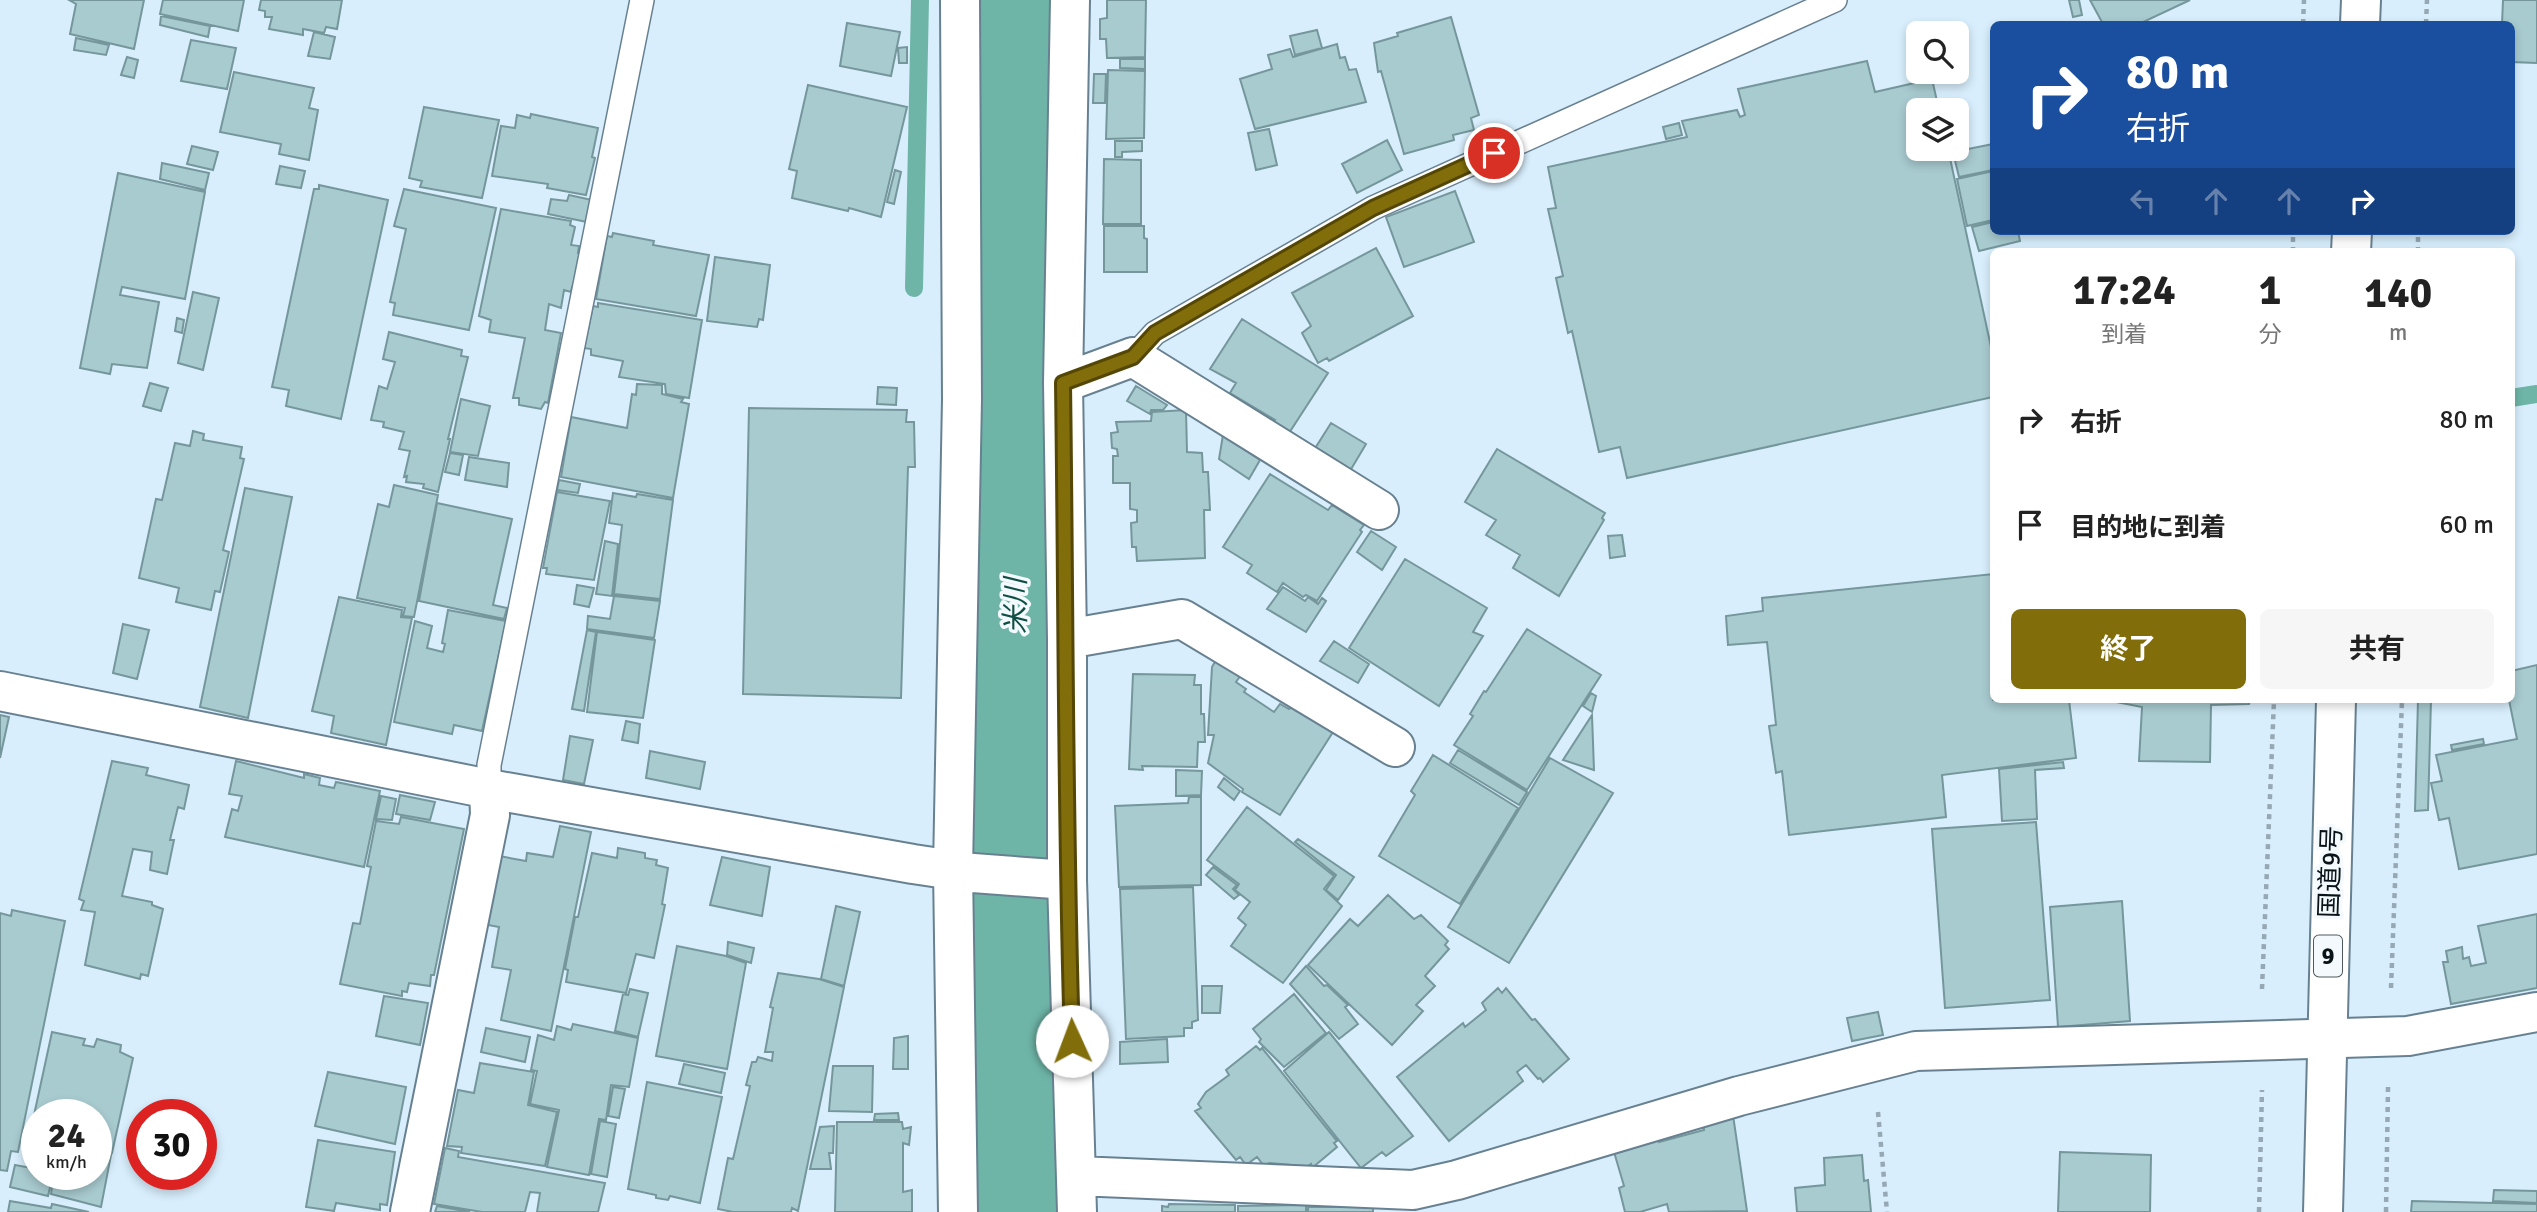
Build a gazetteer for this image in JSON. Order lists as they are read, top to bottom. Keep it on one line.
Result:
{"streets":{"main road":["国道9号","9"]},"water":["米川"],"page":{"turn":["80 m","右折"],"eta":["17:24","到着","1","分","140","m"],"list":[{"name":"右折","value":"80 m"},{"name":"目的地に到着","value":"60 m"}],"buttons":["終了","共有"],"speed":"24 km/h","limit":"30"}}
